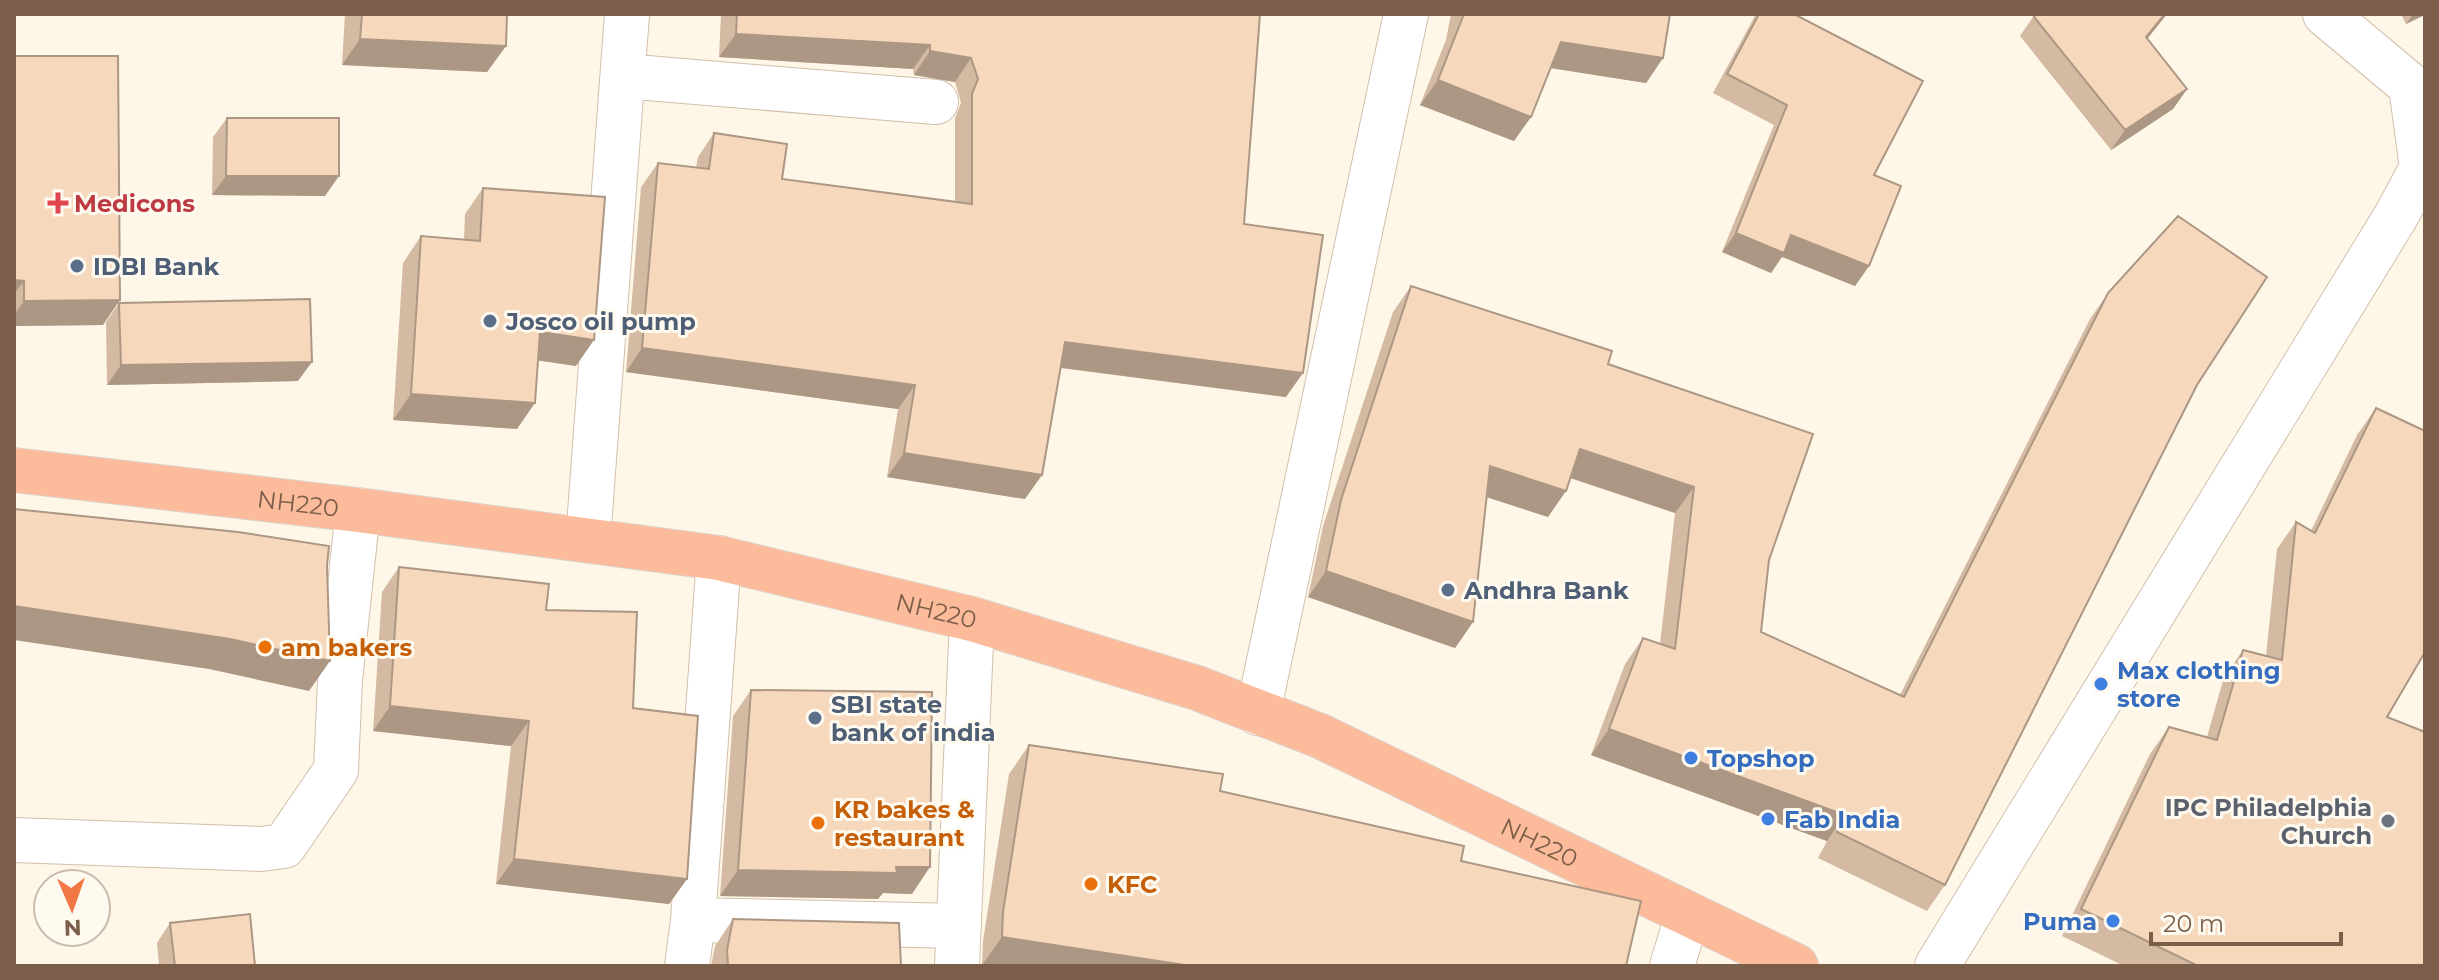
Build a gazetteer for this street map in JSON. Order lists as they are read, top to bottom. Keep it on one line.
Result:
{"streets":{"highway":["NH220"]},"places":{"health":["Medicons"],"other":["IDBI Bank","Josco oil pump","Andhra Bank","am bakers","Max clothing store","SBI state bank of india","Topshop","Fab India","IPC Philadelphia Church","KR bakes & restaurant","KFC","Puma"]},"scale_bar":"20 m","north":"bottom"}
